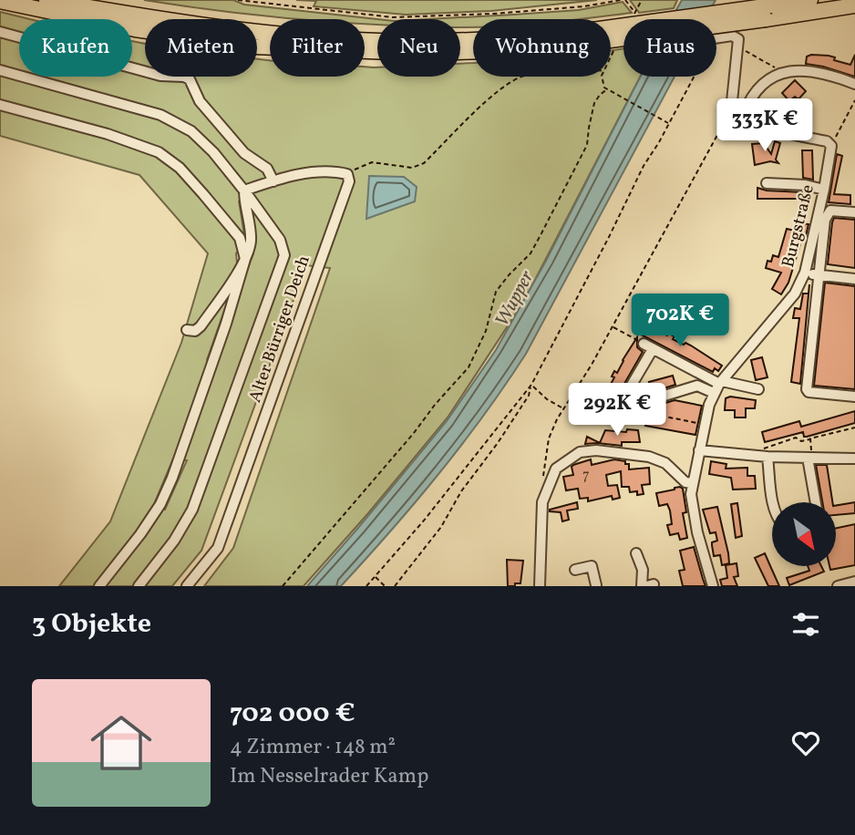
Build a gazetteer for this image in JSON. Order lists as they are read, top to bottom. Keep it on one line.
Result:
{"streets":{"street":["Burgstraße","Alter Bürriger Deich"]},"water":["Wupper"],"house_numbers":["7"],"north":"bottom right","page":{"chip":["Kaufen","Mieten","Filter","Neu","Wohnung","Haus"],"price":["333K €","702K €","292K €"],"heading":"3 Objekte","list":[{"name":"702 000 €","note":"4 Zimmer · 148 m² · Im Nesselrader Kamp"}]}}
